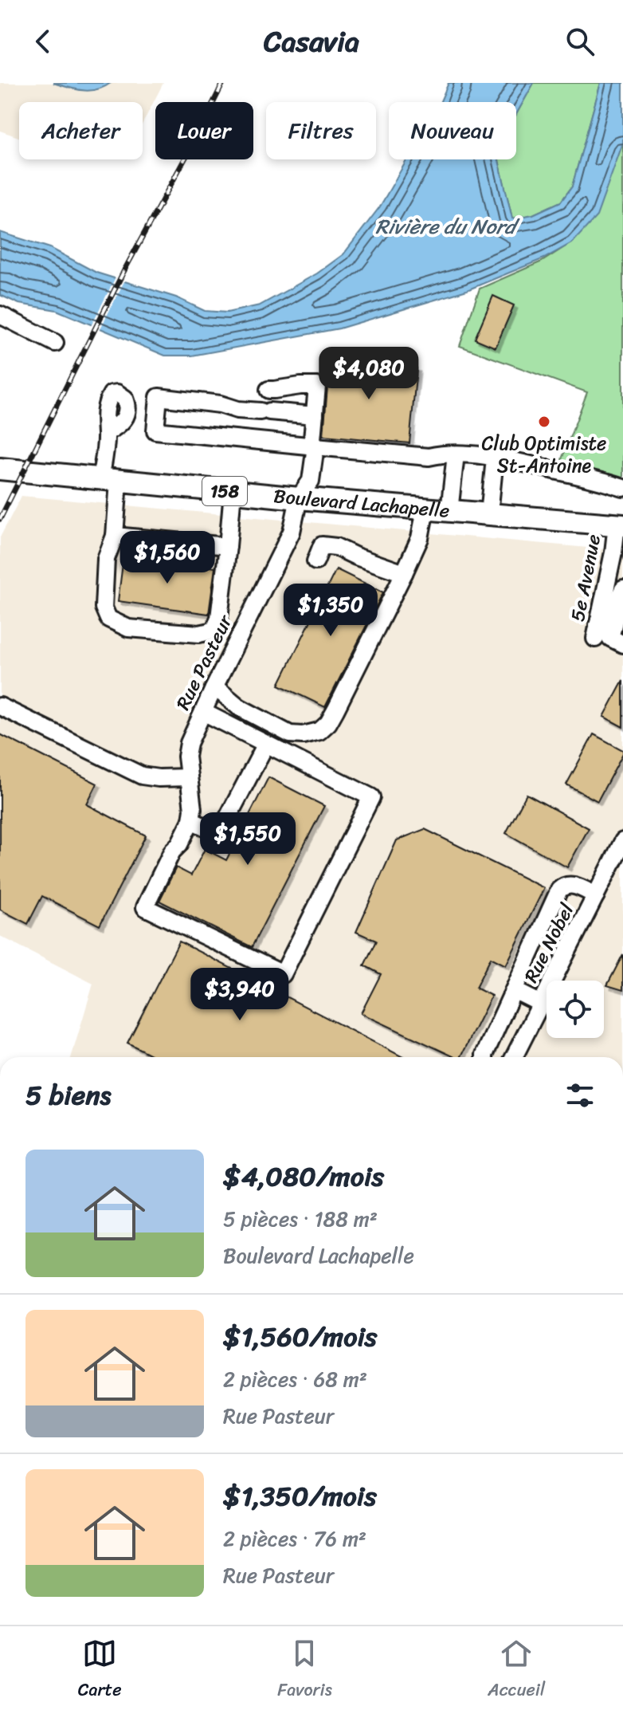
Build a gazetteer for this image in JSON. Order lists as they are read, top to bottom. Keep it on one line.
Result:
{"streets":{"main road":["158","Boulevard Lachapelle"],"street":["5e Avenue","Rue Pasteur","Rue Nobel"]},"crossings":[["Boulevard Lachapelle","5e Avenue"],["Boulevard Lachapelle","Rue Pasteur"]],"water":["Rivière du Nord"],"places":["Club Optimiste St-Antoine"],"page":{"header":"Casavia","chip":["Acheter","Louer","Filtres","Nouveau"],"price":["$4,080","$1,560","$1,350","$1,550","$3,940"],"heading":"5 biens","list":[{"name":"$4,080/mois","note":"5 pièces · 188 m² · Boulevard Lachapelle"},{"name":"$1,560/mois","note":"2 pièces · 68 m² · Rue Pasteur"},{"name":"$1,350/mois","note":"2 pièces · 76 m² · Rue Pasteur"}],"tabs":["Carte","Favoris","Accueil"]}}
